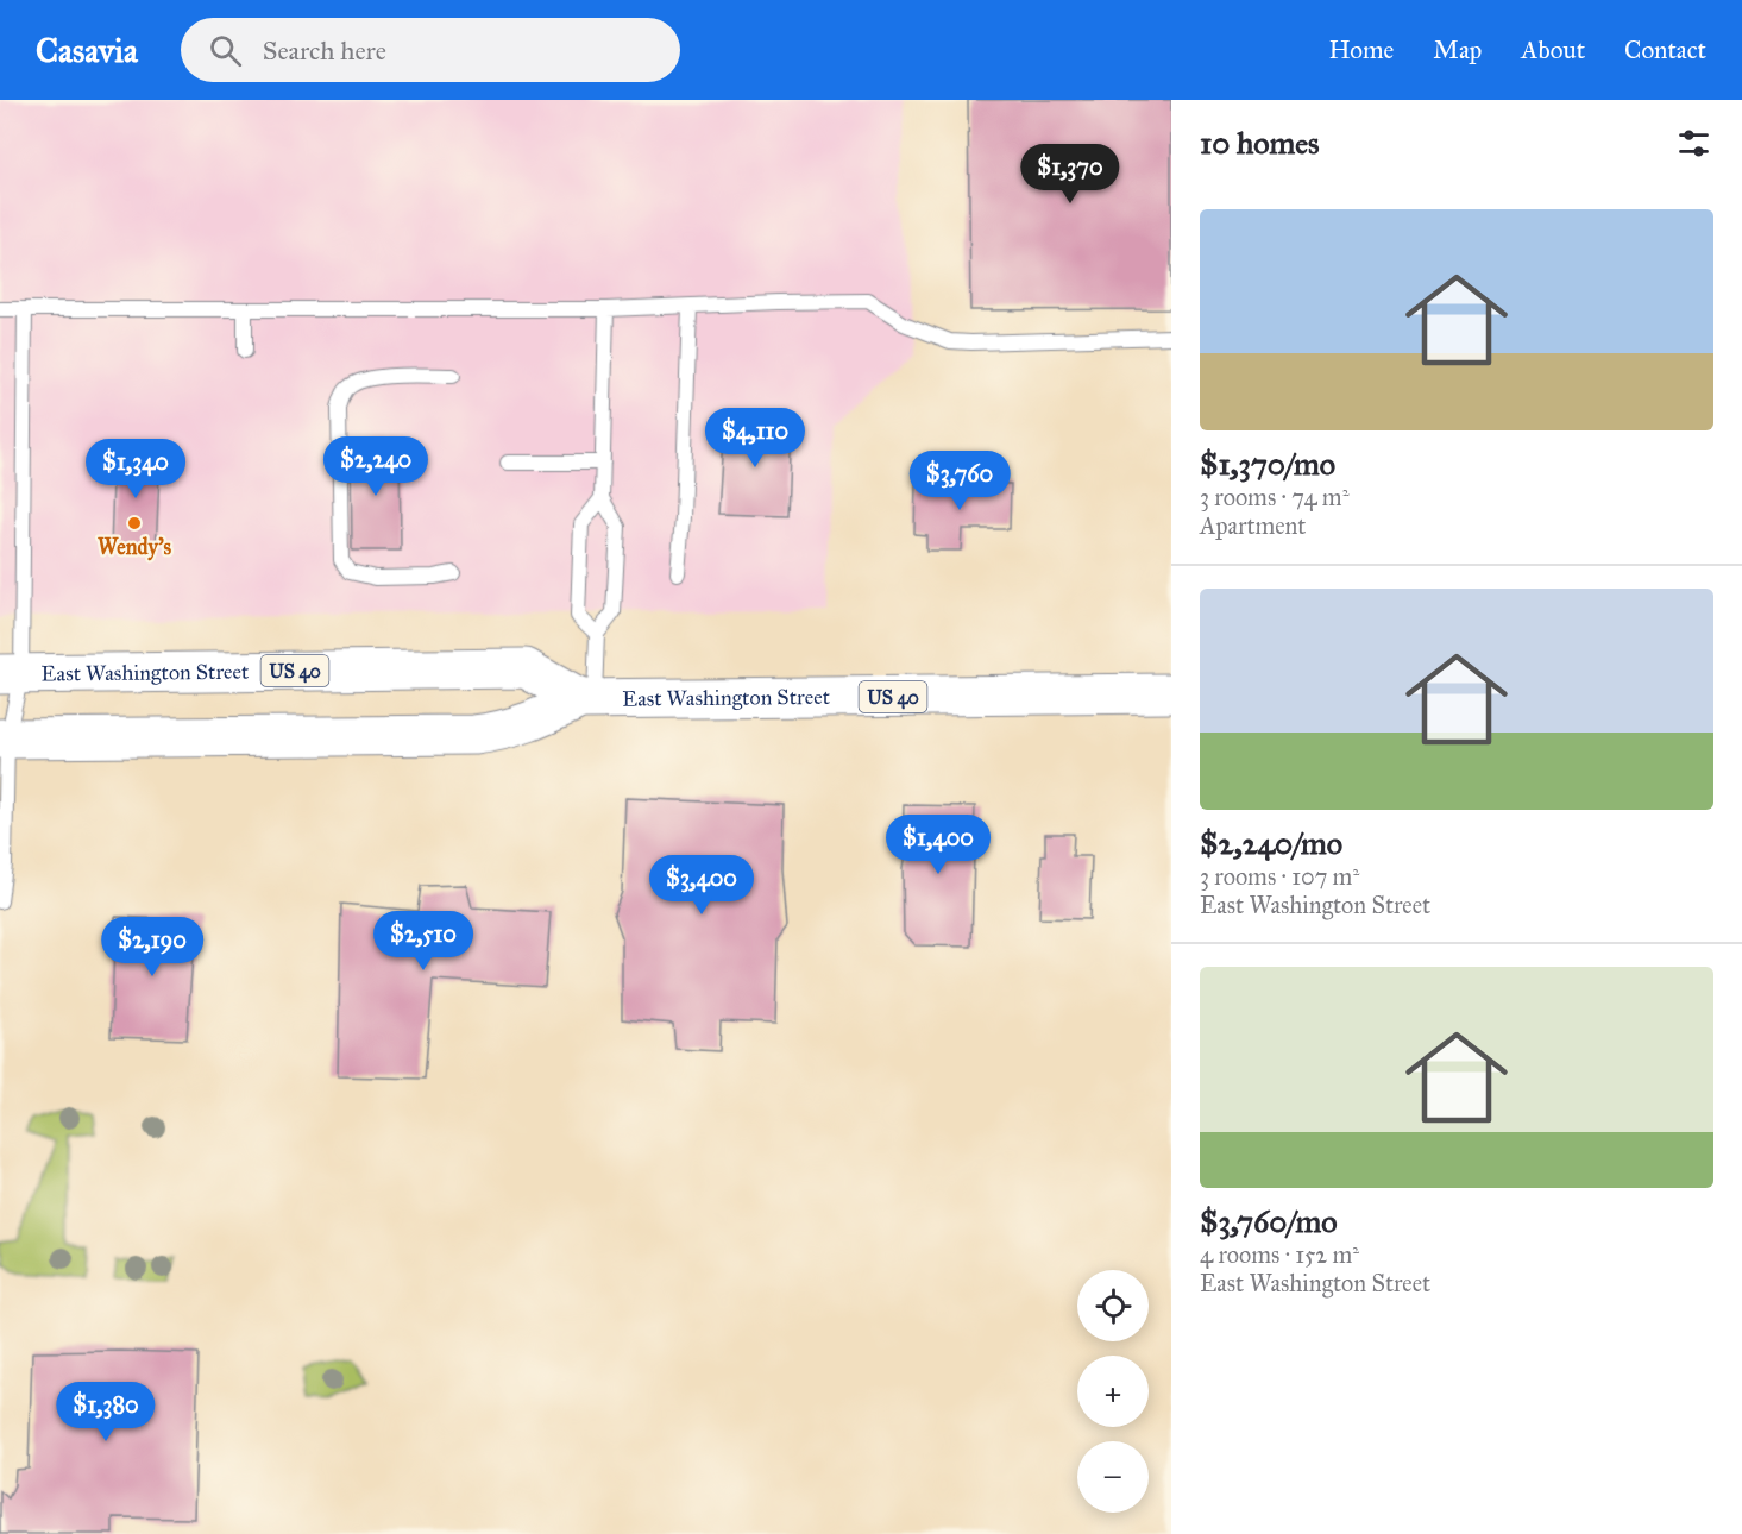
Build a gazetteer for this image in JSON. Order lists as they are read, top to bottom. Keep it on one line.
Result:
{"streets":{"main road":["US 40","East Washington Street"]},"places":["Wendy's"],"page":{"header":"Casavia","search":"Search here","nav":["Home","Map","About","Contact"],"heading":"10 homes","price":["$1,370","$4,110","$2,240","$1,340","$3,760","$1,400","$3,400","$2,510","$2,190","$1,380"],"list":[{"name":"$1,370/mo","note":"3 rooms · 74 m² · Apartment"},{"name":"$2,240/mo","note":"3 rooms · 107 m² · East Washington Street"},{"name":"$3,760/mo","note":"4 rooms · 152 m² · East Washington Street"}],"map_buttons":["+","−"]}}
